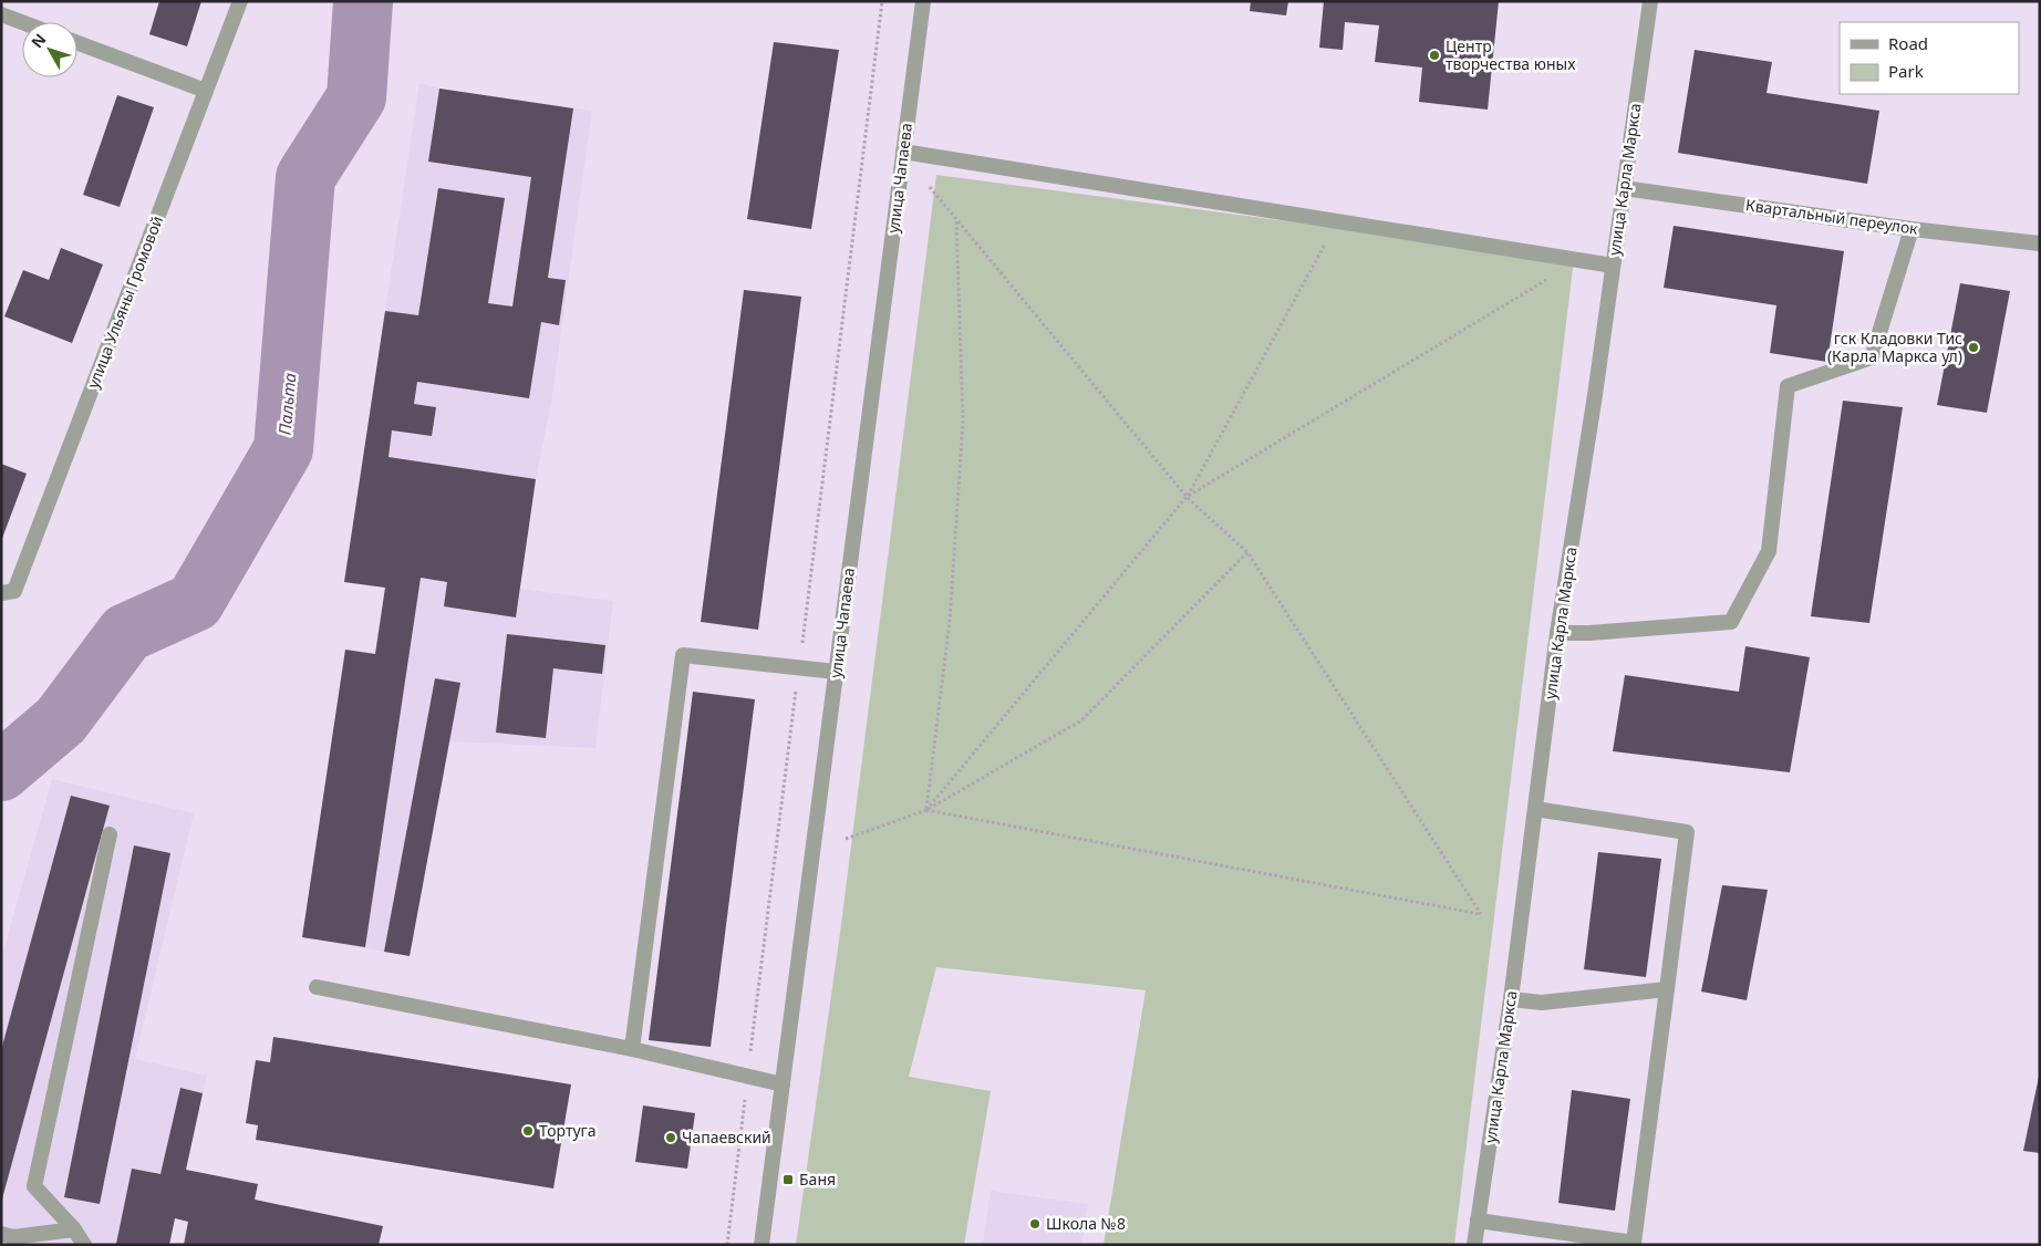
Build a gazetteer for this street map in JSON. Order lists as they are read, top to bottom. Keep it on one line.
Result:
{"streets":{"street":["улица Чапаева","улица Карла Маркса","Квартальный переулок","улица Ульяны Громовой"]},"crossings":[["улица Карла Маркса","Квартальный переулок"]],"water":["Пальта"],"places":{"other":["Центр творчества юных","гск Кладовки Тис (Карла Маркса ул)","Тортуга","Чапаевский","Школа №8"],"transit":["Баня"]},"legend":["Road","Park"],"north":"top left"}
